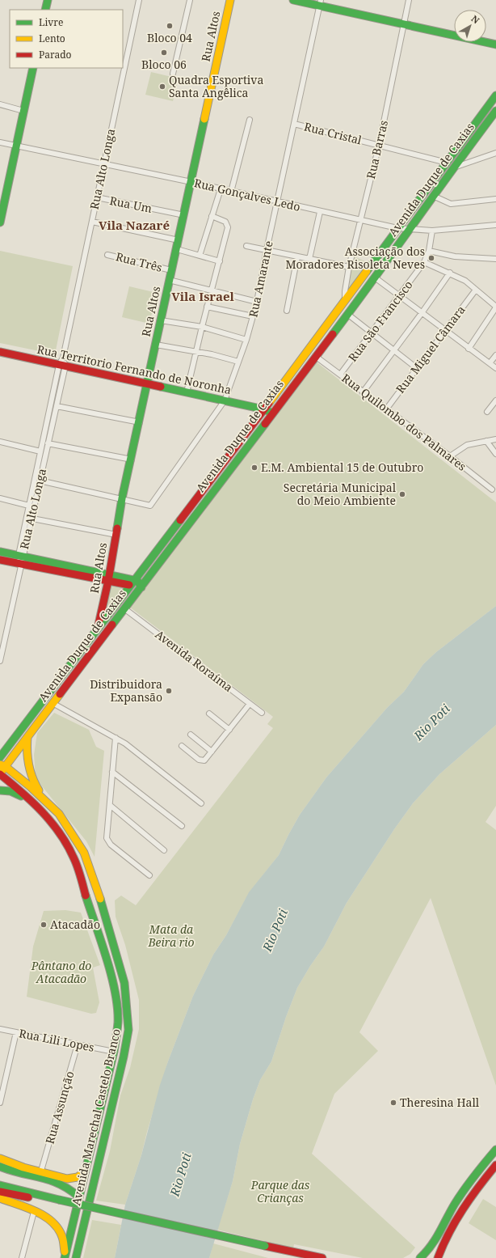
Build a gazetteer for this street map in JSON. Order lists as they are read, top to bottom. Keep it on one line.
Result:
{"streets":{"main road":["Rua Altos","Avenida Duque de Caxias","Rua Territorio Fernando de Noronha","Avenida Marechal Castelo Branco"],"street":["Rua Cristal","Rua Barras","Rua Alto Longa","Rua Gonçalves Ledo","Rua Um","Rua Três","Rua Amarante","Rua São Francisco","Rua Miguel Câmara","Rua Quilombo dos Palmares","Avenida Roraíma","Rua Lili Lopes","Rua Assunção"]},"crossings":[["Rua Altos","Avenida Duque de Caxias"],["Rua Altos","Rua Gonçalves Ledo"],["Rua Altos","Rua Um"],["Rua Altos","Rua Três"],["Rua Altos","Rua Amarante"],["Rua Altos","Rua Territorio Fernando de Noronha"],["Rua Cristal","Rua Barras"],["Rua Cristal","Avenida Duque de Caxias"],["Rua Cristal","Rua Amarante"],["Rua Barras","Avenida Duque de Caxias"],["Rua Barras","Rua Gonçalves Ledo"],["Rua Alto Longa","Rua Gonçalves Ledo"],["Rua Alto Longa","Rua Um"],["Rua Alto Longa","Rua Amarante"],["Rua Alto Longa","Rua Territorio Fernando de Noronha"],["Avenida Duque de Caxias","Rua Gonçalves Ledo"],["Avenida Duque de Caxias","Rua Territorio Fernando de Noronha"],["Avenida Duque de Caxias","Rua Quilombo dos Palmares"],["Avenida Duque de Caxias","Avenida Roraíma"],["Avenida Duque de Caxias","Avenida Marechal Castelo Branco"],["Rua Gonçalves Ledo","Rua Amarante"],["Rua Gonçalves Ledo","Rua São Francisco"],["Rua Amarante","Rua Territorio Fernando de Noronha"],["Rua São Francisco","Rua Quilombo dos Palmares"],["Rua Miguel Câmara","Rua Quilombo dos Palmares"],["Rua Lili Lopes","Rua Assunção"],["Rua Lili Lopes","Avenida Marechal Castelo Branco"]],"districts":["Vila Nazaré","Vila Israel"],"water":["Rio Poti"],"parks":["Mata da Beira rio","Pântano do Atacadão","Parque das Crianças"],"places":["Bloco 04","Bloco 06","Quadra Esportiva Santa Angêlica","Associação dos Moradores Risoleta Neves","E.M. Ambiental 15 de Outubro","Secretária Municipal do Meio Ambiente","Distribuidora Expansão","Atacadão","Theresina Hall"],"legend":["Livre","Lento","Parado"],"north":"top right"}
